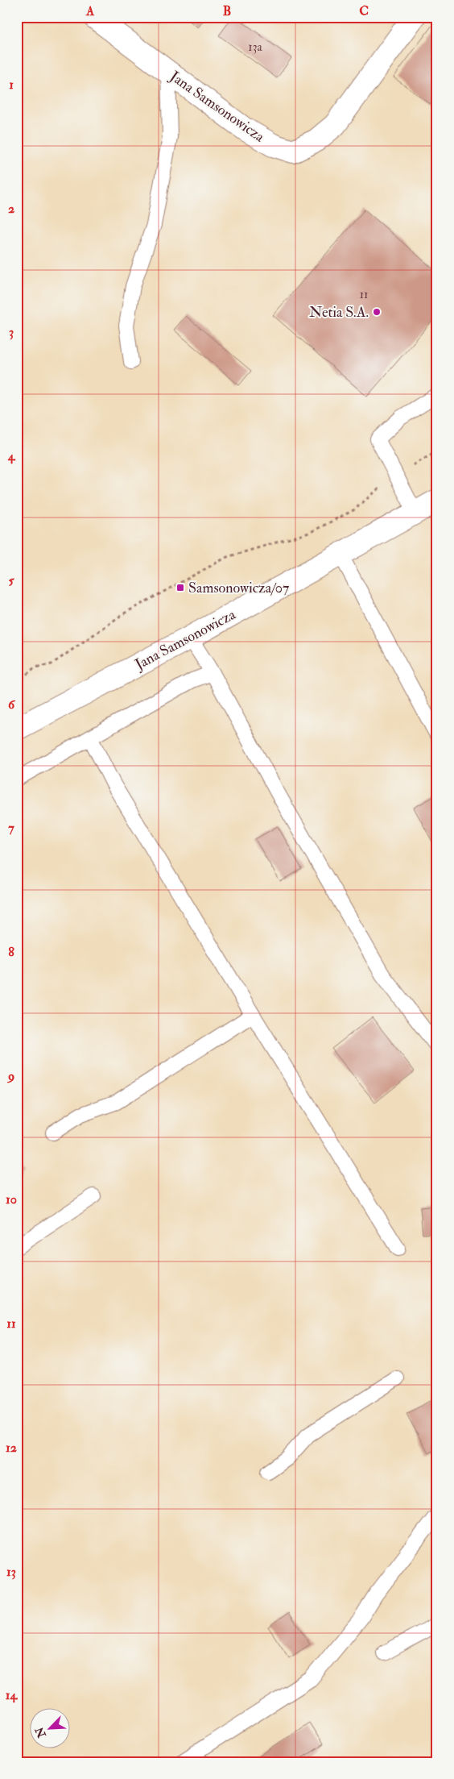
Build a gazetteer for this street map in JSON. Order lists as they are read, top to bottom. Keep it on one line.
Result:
{"streets":{"main road":["Jana Samsonowicza"]},"places":{"other":["Netia S.A."],"transit":["Samsonowicza/07"]},"house_numbers":["13a","11"],"north":"bottom left","grid":{"columns":["A","B","C"],"rows":["1","2","3","4","5","6","7","8","9","10","11","12","13","14"]}}
